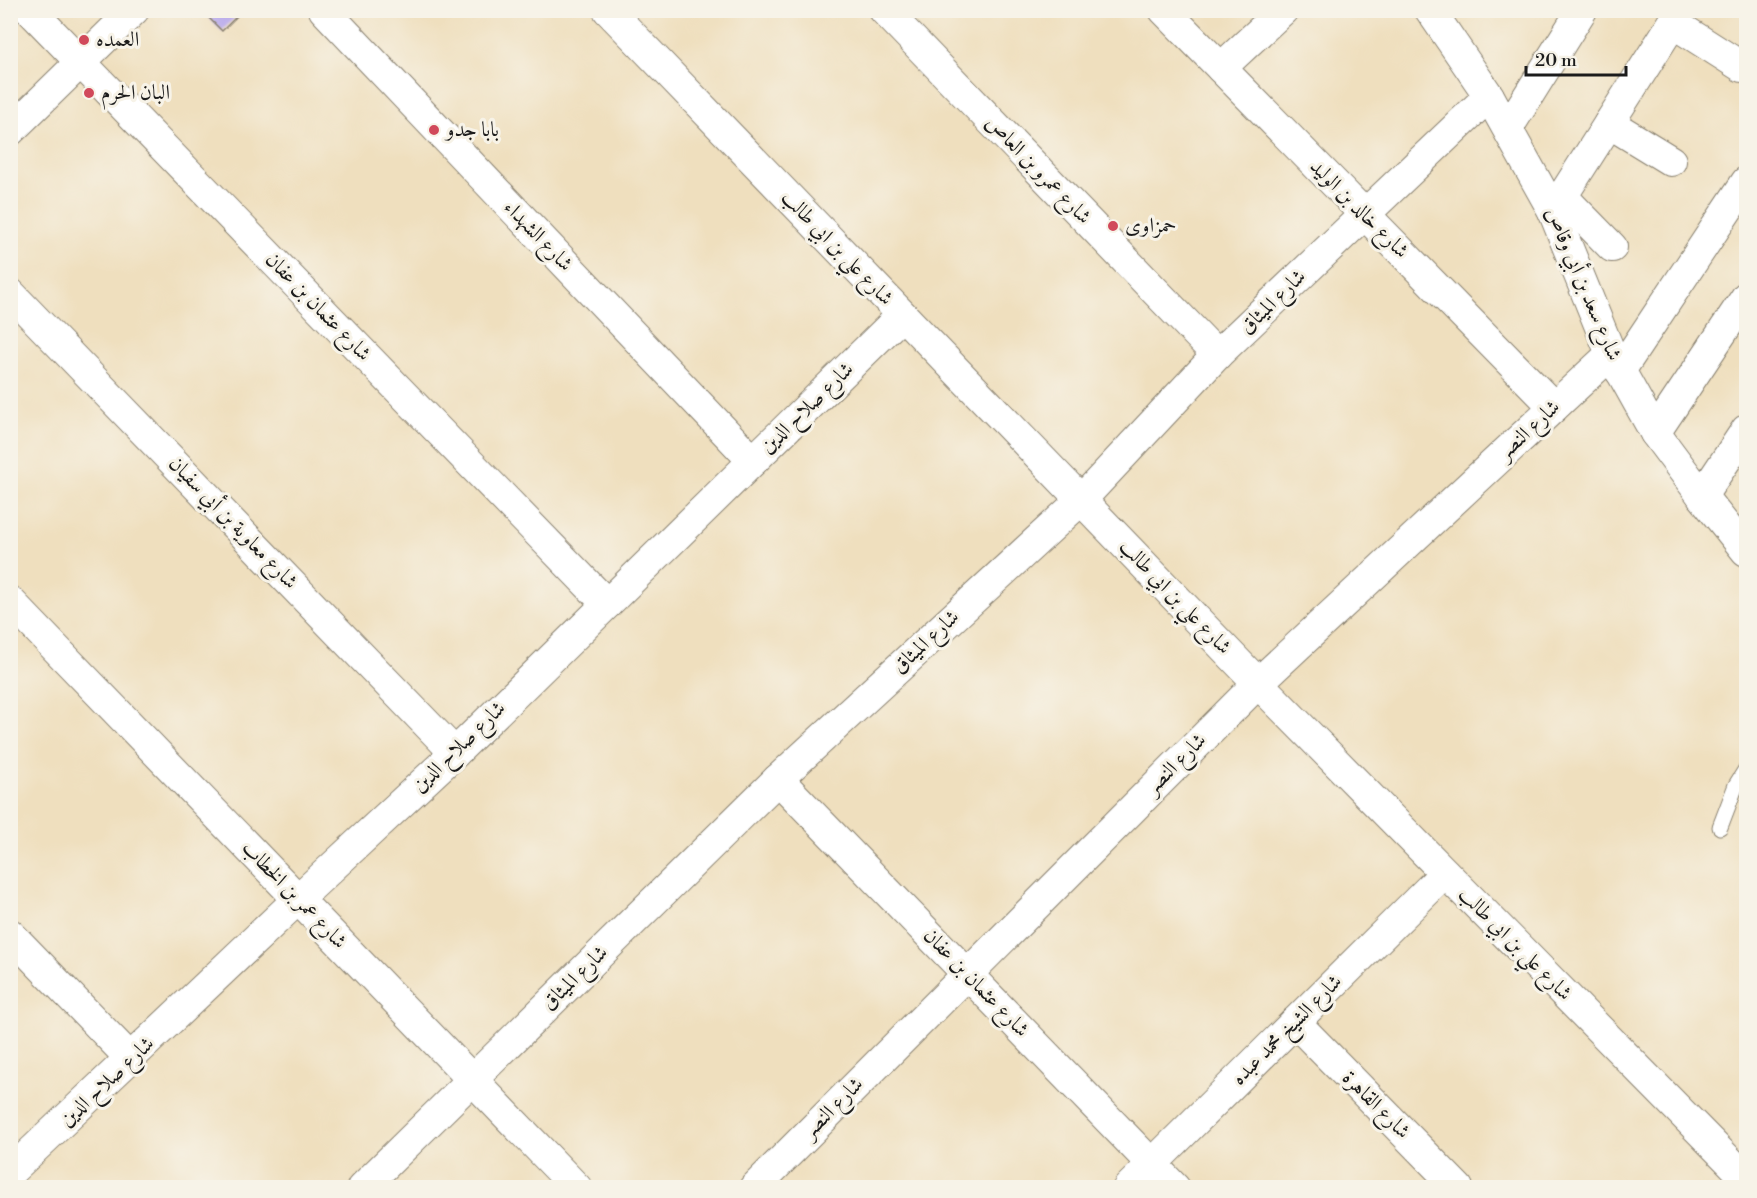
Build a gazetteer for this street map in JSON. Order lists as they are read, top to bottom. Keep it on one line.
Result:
{"streets":{"street":["شارع عمرو بن العاص","شارع خالد بن الوليد","شارع الشهداء","شارع علي بن ابي طالب","شارع سعد بن أبي وقاص","شارع الميثاق","شارع عثمان بن عفان","شارع صلاح الدين","شارع النصر","شارع معاوية بن أبي سفيان","شارع عمر بن الخطاب","شارع الشيخ محمد عبده","شارع القاهرة"]},"crossings":[["شارع عمرو بن العاص","شارع الميثاق"],["شارع خالد بن الوليد","شارع الميثاق"],["شارع خالد بن الوليد","شارع النصر"],["شارع الشهداء","شارع صلاح الدين"],["شارع علي بن ابي طالب","شارع الميثاق"],["شارع علي بن ابي طالب","شارع صلاح الدين"],["شارع علي بن ابي طالب","شارع النصر"],["شارع علي بن ابي طالب","شارع الشيخ محمد عبده"],["شارع سعد بن أبي وقاص","شارع الميثاق"],["شارع سعد بن أبي وقاص","شارع النصر"],["شارع الميثاق","شارع عثمان بن عفان"],["شارع الميثاق","شارع عمر بن الخطاب"],["شارع عثمان بن عفان","شارع صلاح الدين"],["شارع عثمان بن عفان","شارع النصر"],["شارع عثمان بن عفان","شارع الشيخ محمد عبده"],["شارع صلاح الدين","شارع معاوية بن أبي سفيان"],["شارع صلاح الدين","شارع عمر بن الخطاب"],["شارع الشيخ محمد عبده","شارع القاهرة"]],"places":["العمده","البان الحرم","بابا جدو","حمزاوى"],"scale_bar":"20 m"}
